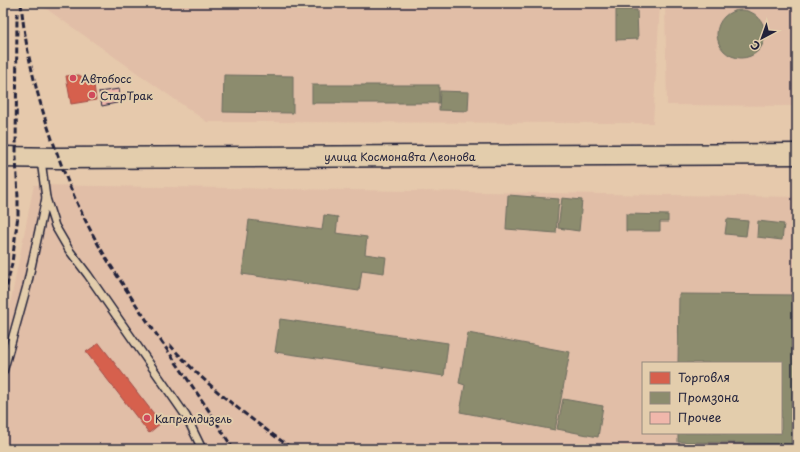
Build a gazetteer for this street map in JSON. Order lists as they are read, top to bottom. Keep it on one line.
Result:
{"streets":{"street":["улица Космонавта Леонова"]},"places":["Автобосс","СтарТрак","Капремдизель"],"legend":["Торговля","Промзона","Прочее"],"north":"bottom left"}
